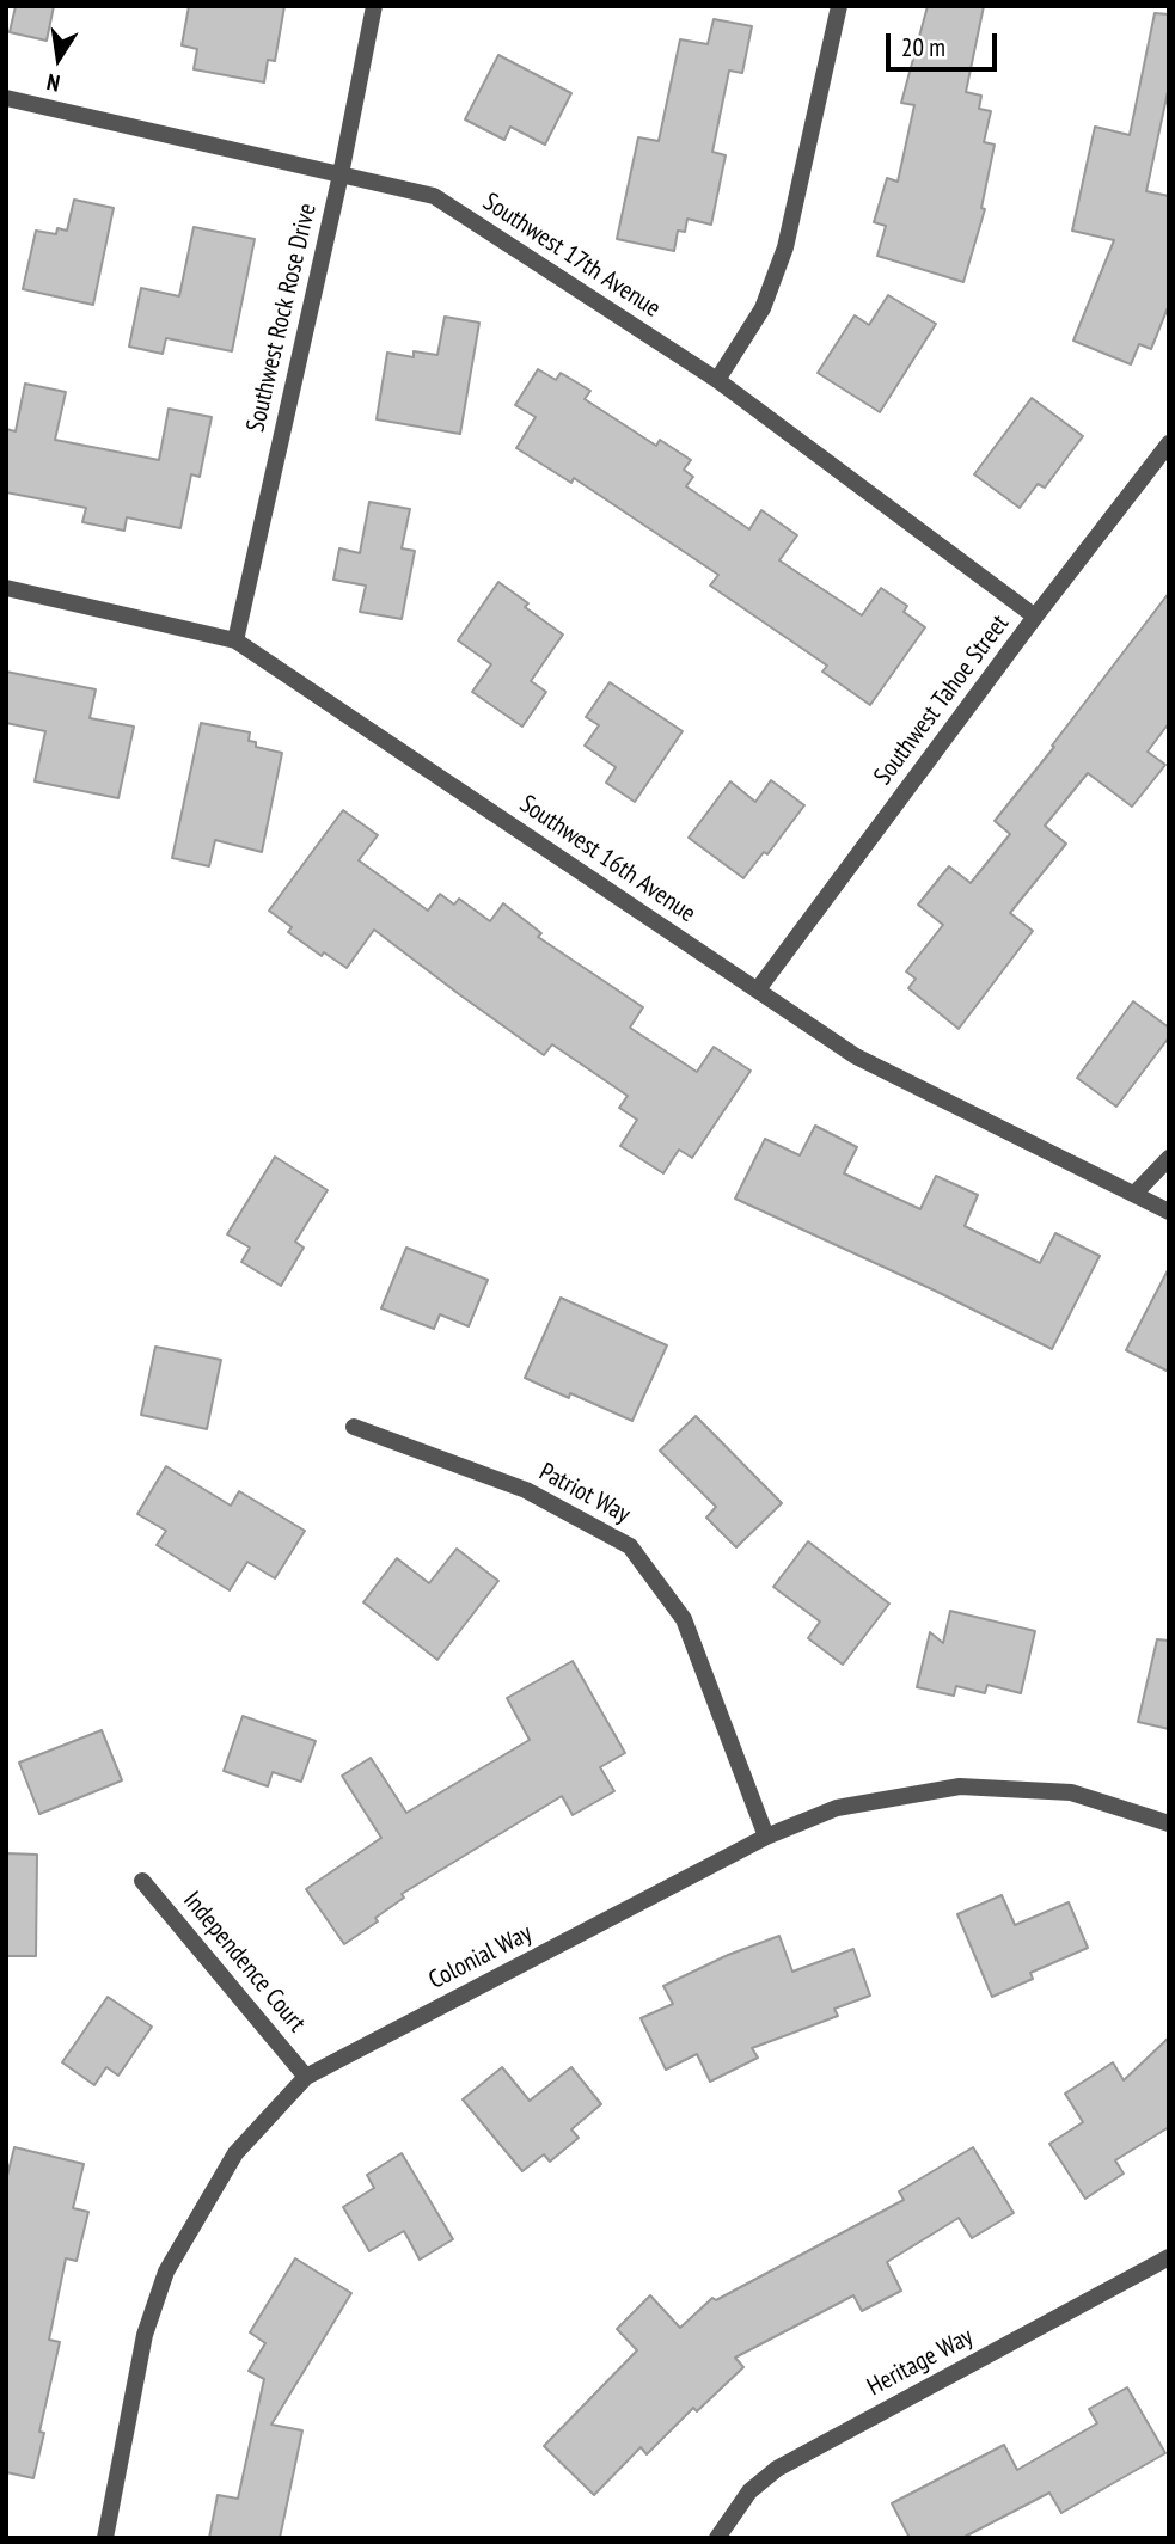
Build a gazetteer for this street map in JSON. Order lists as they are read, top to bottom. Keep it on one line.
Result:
{"streets":{"street":["Southwest 17th Avenue","Southwest Rock Rose Drive","Southwest Tahoe Street","Southwest 16th Avenue","Patriot Way","Colonial Way","Independence Court","Heritage Way"]},"crossings":[["Southwest 17th Avenue","Southwest Rock Rose Drive"],["Southwest 17th Avenue","Southwest Tahoe Street"],["Southwest Rock Rose Drive","Southwest 16th Avenue"],["Southwest Tahoe Street","Southwest 16th Avenue"],["Patriot Way","Colonial Way"],["Colonial Way","Independence Court"]],"scale_bar":"20 m","north":"bottom"}
